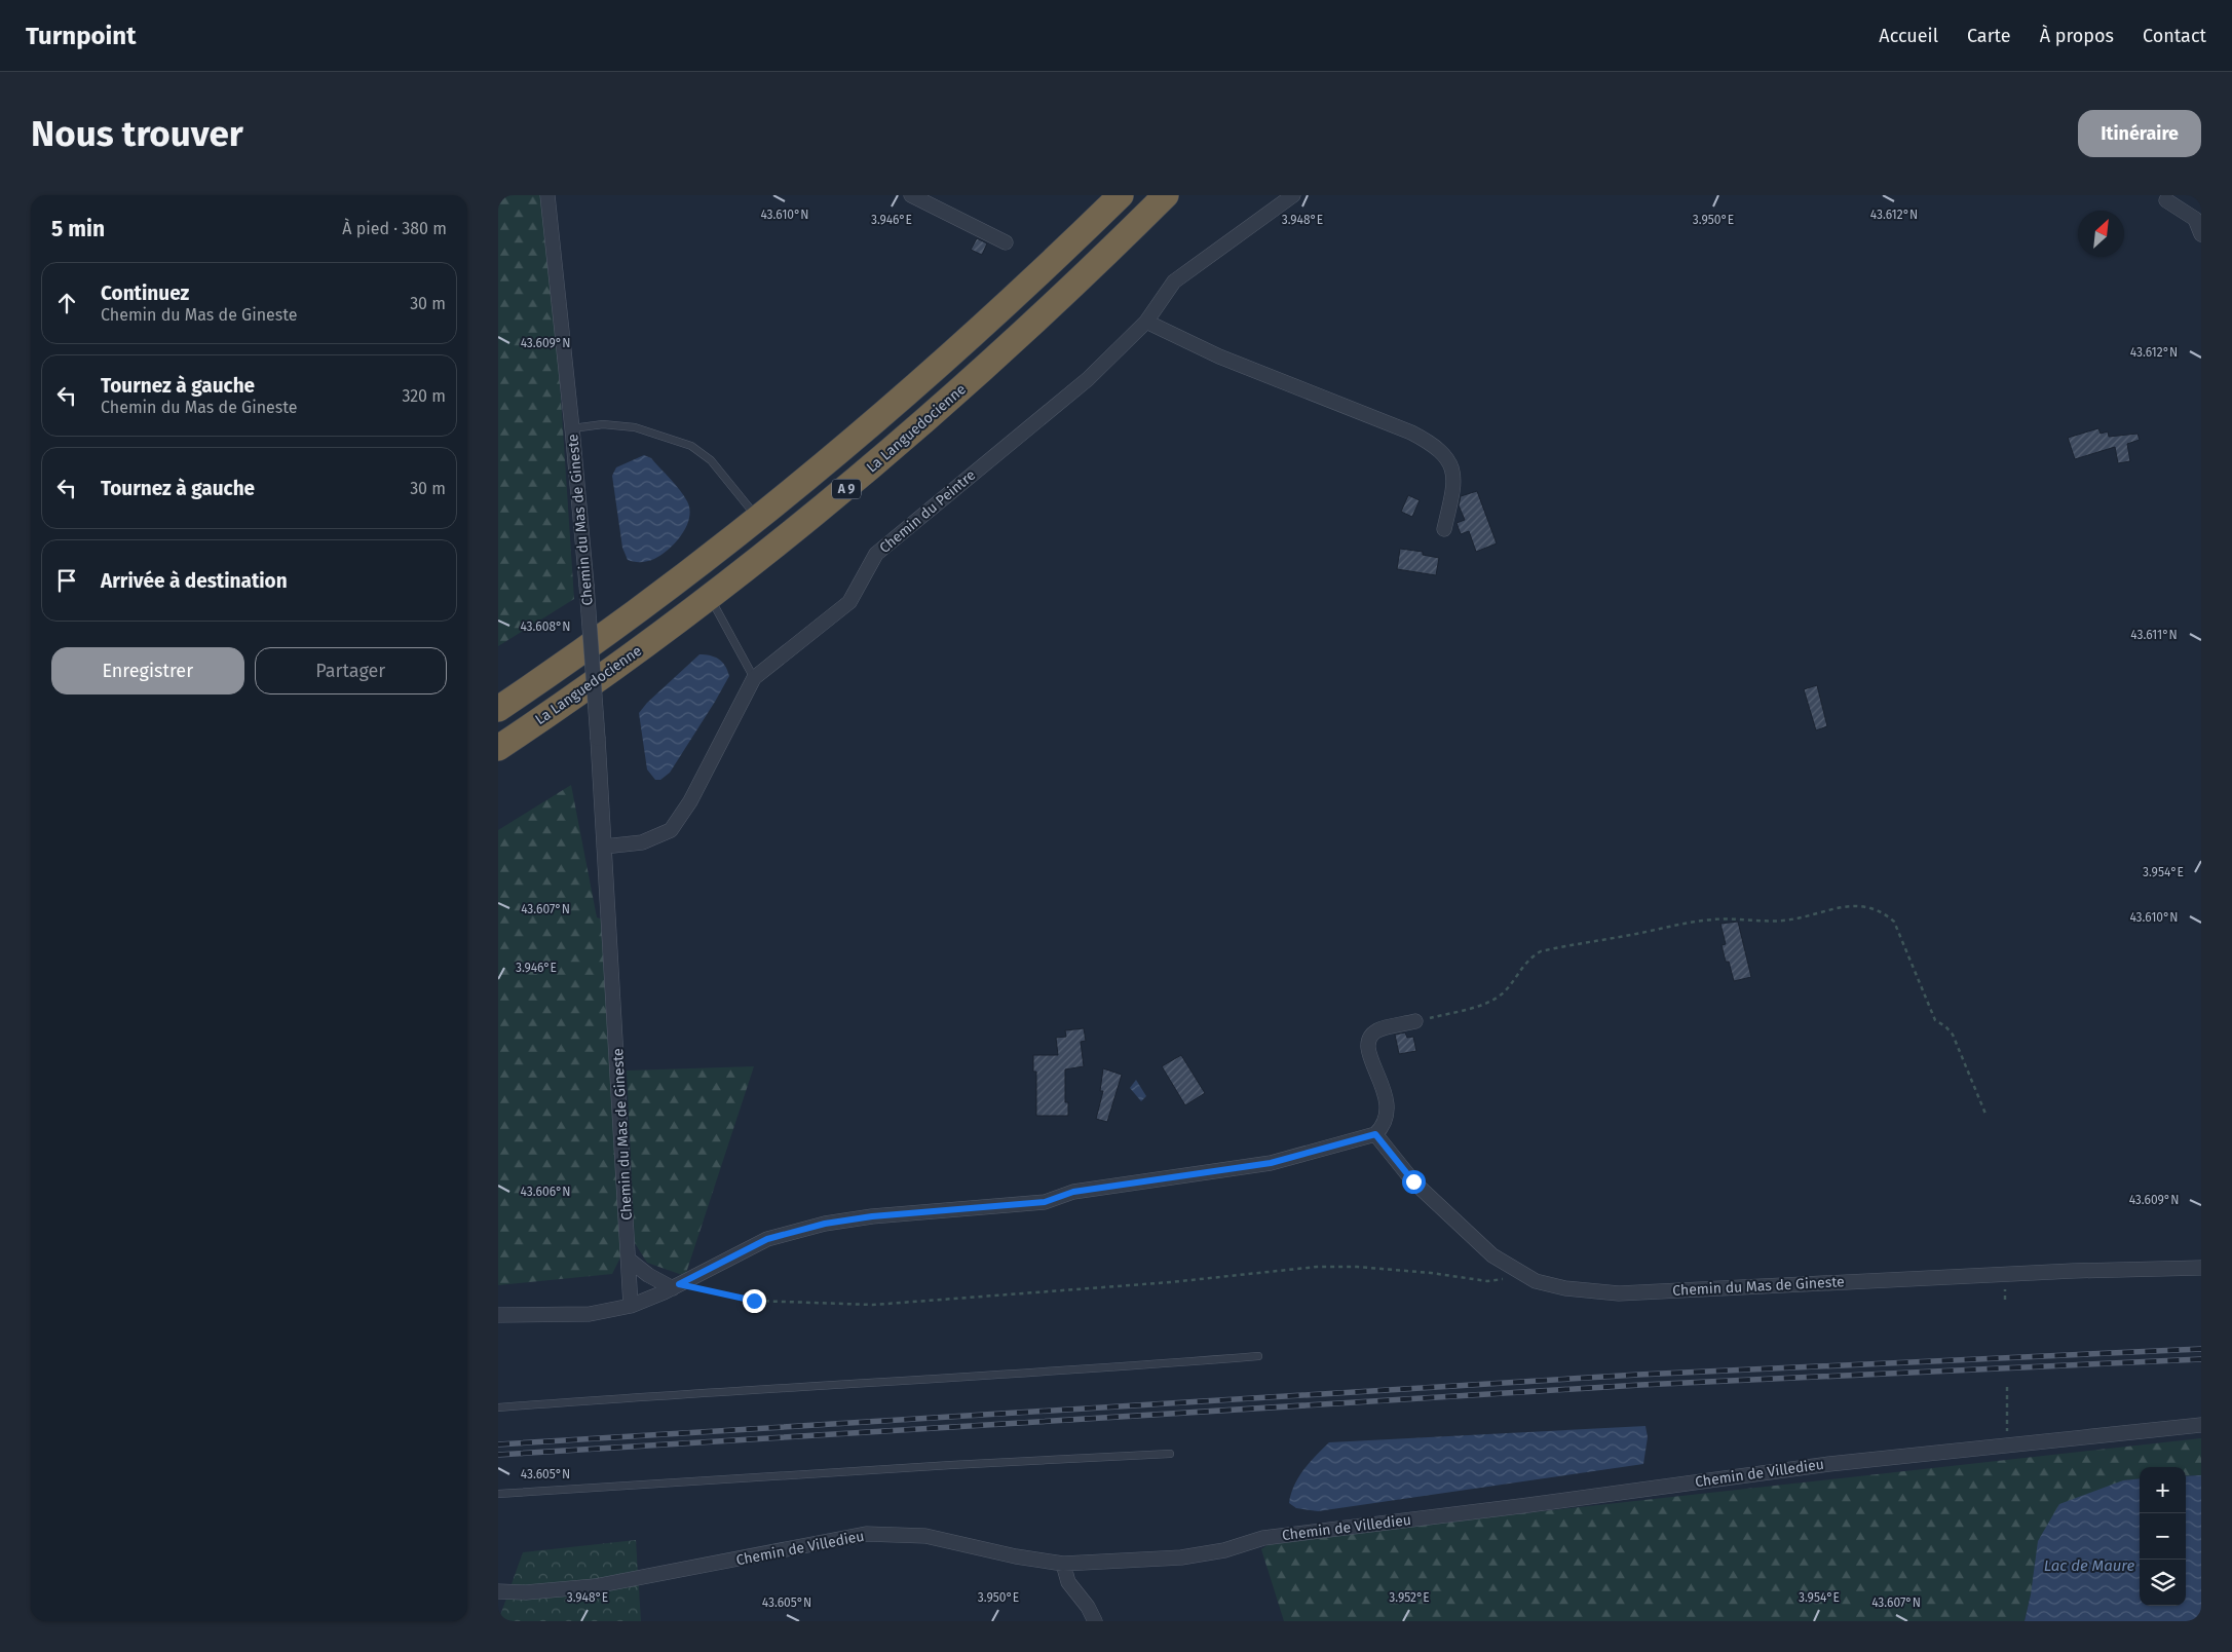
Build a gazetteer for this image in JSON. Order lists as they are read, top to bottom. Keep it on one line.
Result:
{"streets":{"highway":["La Languedocienne","A 9"],"street":["Chemin du Peintre","Chemin du Mas de Gineste","Chemin de Villedieu"]},"crossings":[["Chemin du Peintre","Chemin du Mas de Gineste"]],"water":["Lac de Maure"],"north":"top right","page":{"header":"Turnpoint","nav":["Accueil","Carte","À propos","Contact"],"buttons":["Itinéraire",["Enregistrer","Partager"]],"title":"Nous trouver","heading":["5 min","À pied · 380 m"],"list":[["Continuez","Chemin du Mas de Gineste","30 m"],["Tournez à gauche","Chemin du Mas de Gineste","320 m"],["Tournez à gauche","30 m"],"Arrivée à destination"],"map_buttons":["+","−"]},"coordinates":["43.610°N","43.612°N","3.946°E","3.948°E","3.950°E","43.609°N","43.608°N","43.611°N","3.954°E","43.607°N","43.606°N","43.605°N","3.952°E"]}
